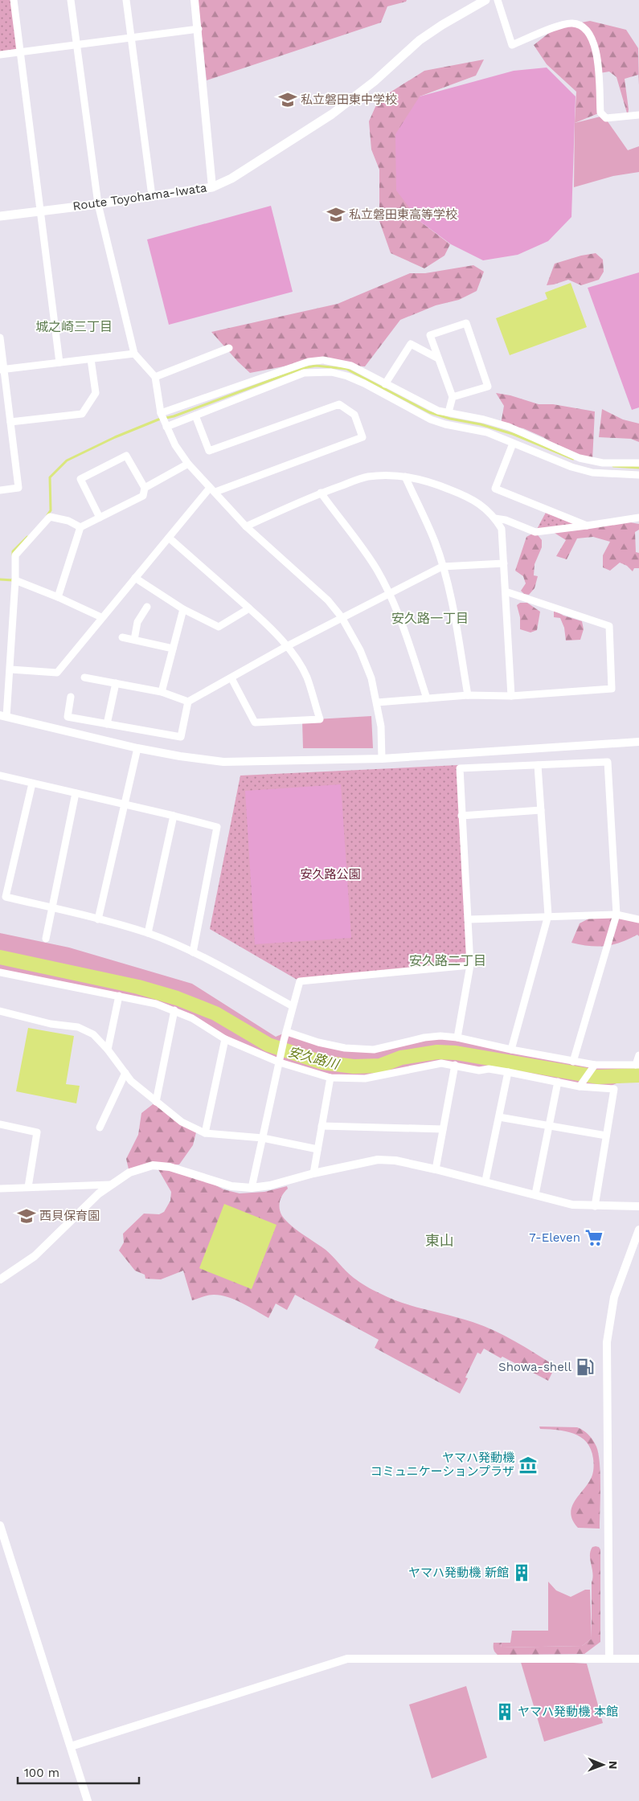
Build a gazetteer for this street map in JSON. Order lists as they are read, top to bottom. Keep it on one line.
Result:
{"streets":{"main road":["Route Toyohama-Iwata"]},"districts":["城之崎三丁目","安久路一丁目","安久路二丁目","東山"],"water":["安久路川"],"parks":["安久路公園"],"places":{"school or university":["私立磐田東中学校","私立磐田東高等学校","西貝保育園"],"supermarket":["7-Eleven"],"fuel station":["Showa-shell"],"museum":["ヤマハ発動機 コミュニケーションプラザ"],"building":["ヤマハ発動機 新館","ヤマハ発動機 本館"]},"scale_bar":"100 m","north":"right"}
